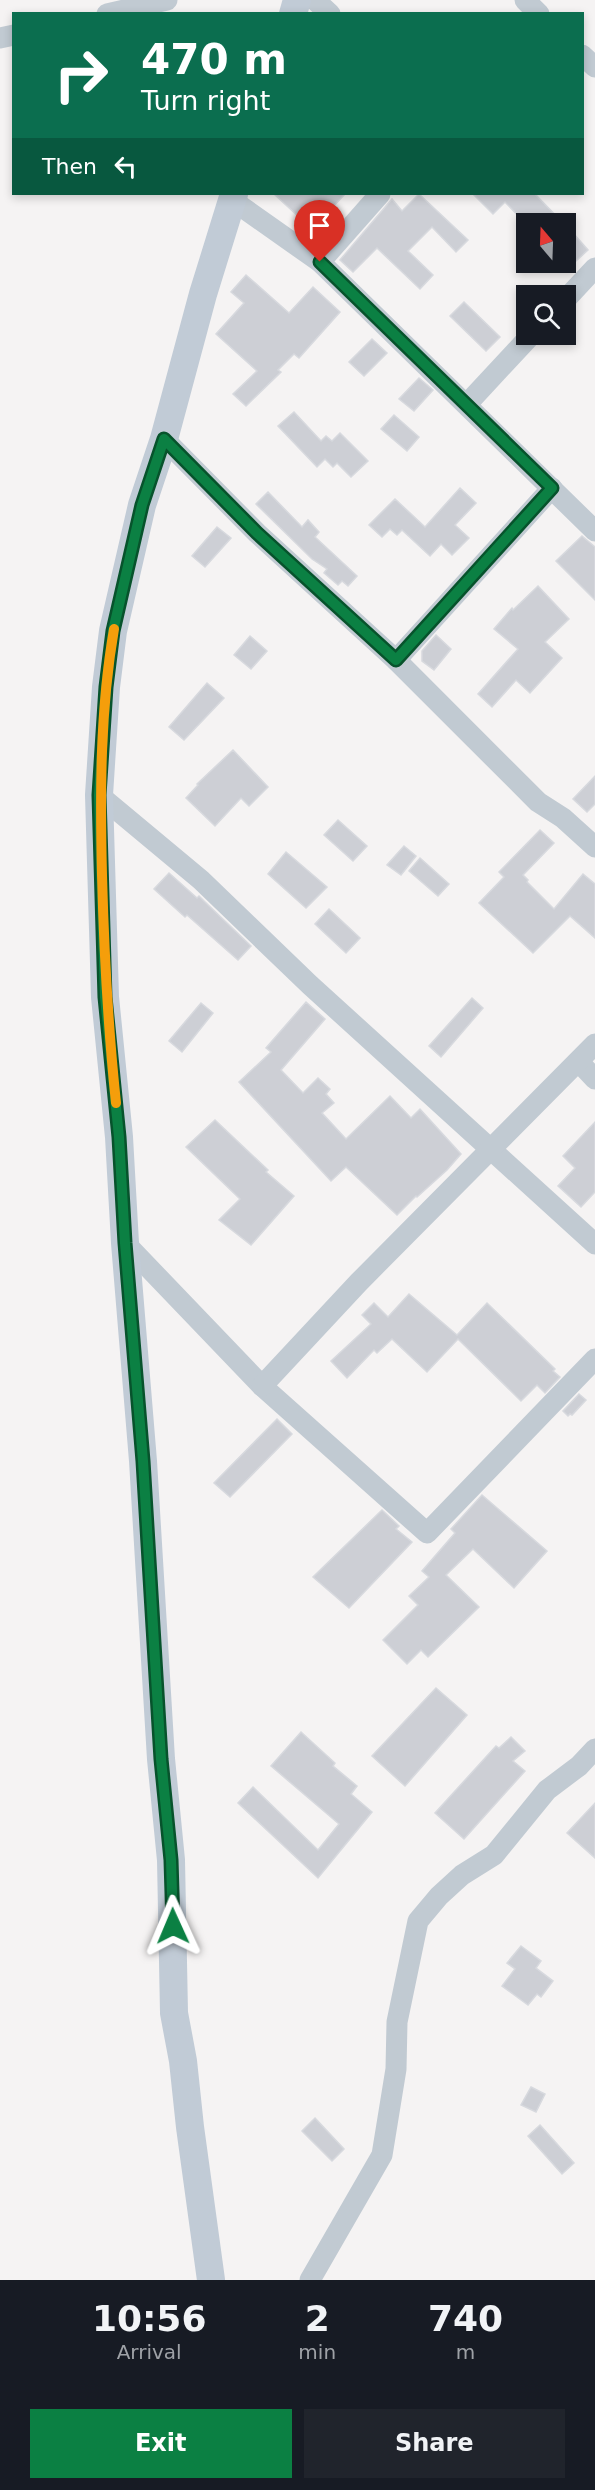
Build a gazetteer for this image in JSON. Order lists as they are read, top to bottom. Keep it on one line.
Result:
{"north":"top","page":{"turn":["470 m","Turn right"],"then":"Then","eta":["10:56","Arrival","2","min","740","m"],"buttons":["Exit","Share"]}}
